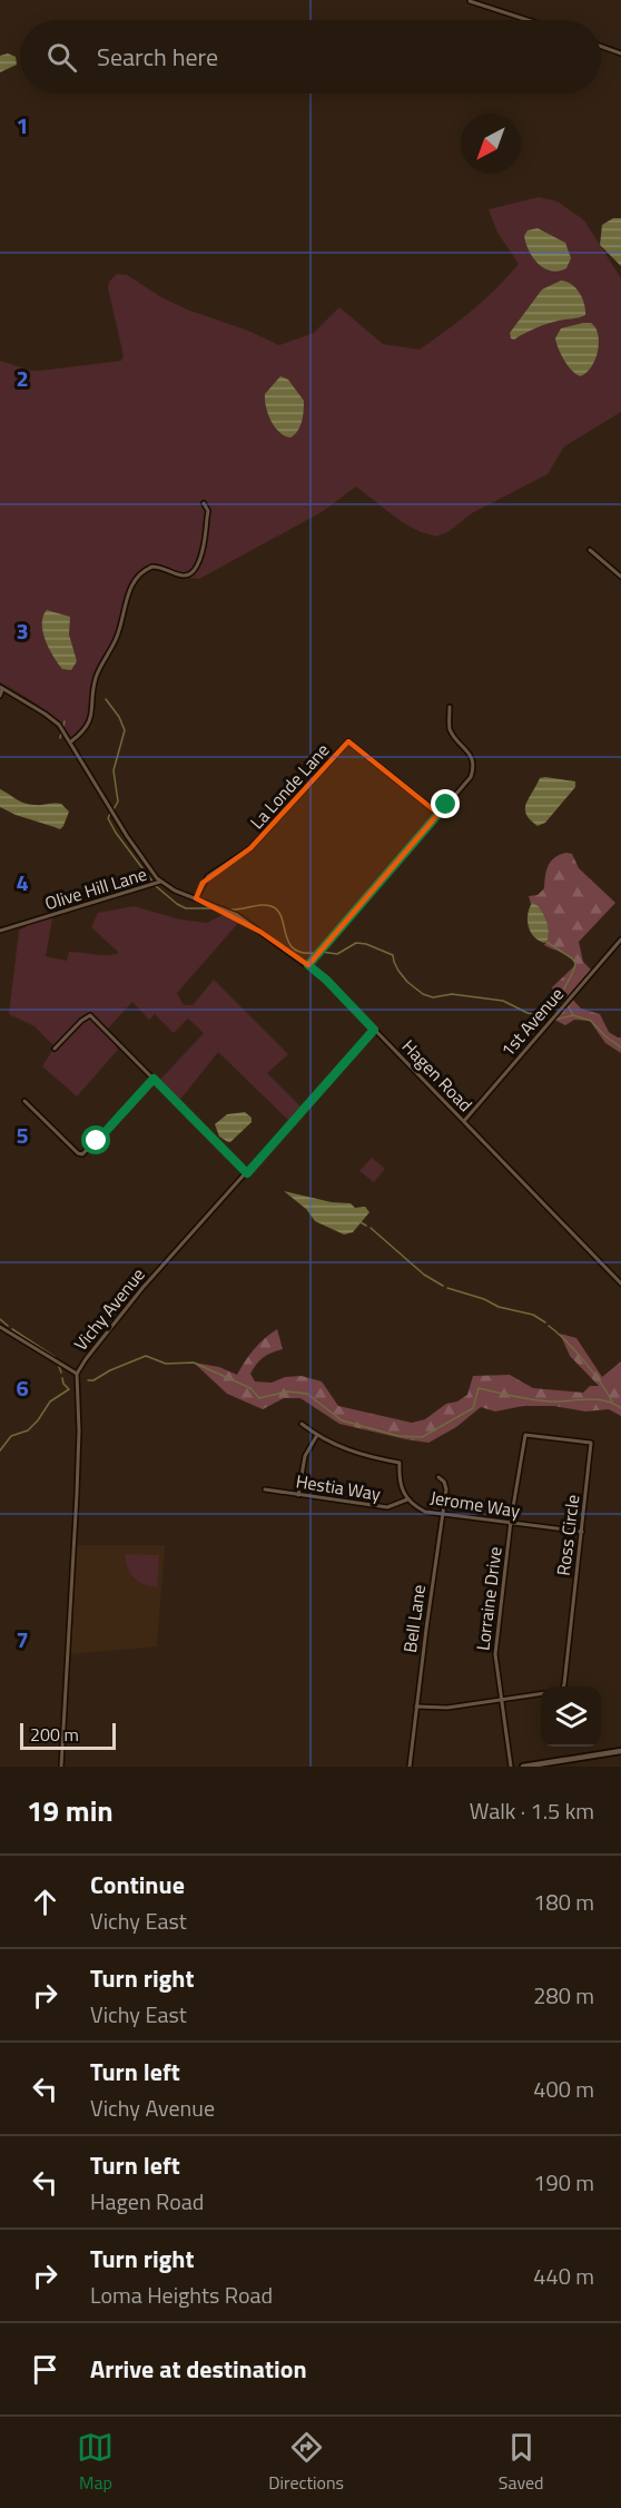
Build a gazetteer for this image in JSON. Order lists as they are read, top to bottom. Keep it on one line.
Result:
{"streets":{"street":["La Londe Lane","Olive Hill Lane","1st Avenue","Hagen Road","Vichy Avenue","Hestia Way","Jerome Way","Ross Circle","Lorraine Drive","Bell Lane"]},"crossings":[["La Londe Lane","Hagen Road"],["Olive Hill Lane","Hagen Road"],["1st Avenue","Hagen Road"],["Hagen Road","Vichy Avenue"],["Hestia Way","Jerome Way"],["Jerome Way","Ross Circle"],["Jerome Way","Lorraine Drive"],["Jerome Way","Bell Lane"],["Ross Circle","Lorraine Drive"]],"scale_bar":"200 m","north":"bottom left","page":{"search":"Search here","scale":"200 m","heading":["19 min","Walk · 1.5 km"],"list":[["Continue","Vichy East","180 m"],["Turn right","Vichy East","280 m"],["Turn left","Vichy Avenue","400 m"],["Turn left","Hagen Road","190 m"],["Turn right","Loma Heights Road","440 m"],"Arrive at destination"],"nav":["Map","Directions","Saved"]},"grid":{"rows":["1","2","3","4","5","6","7"]}}
